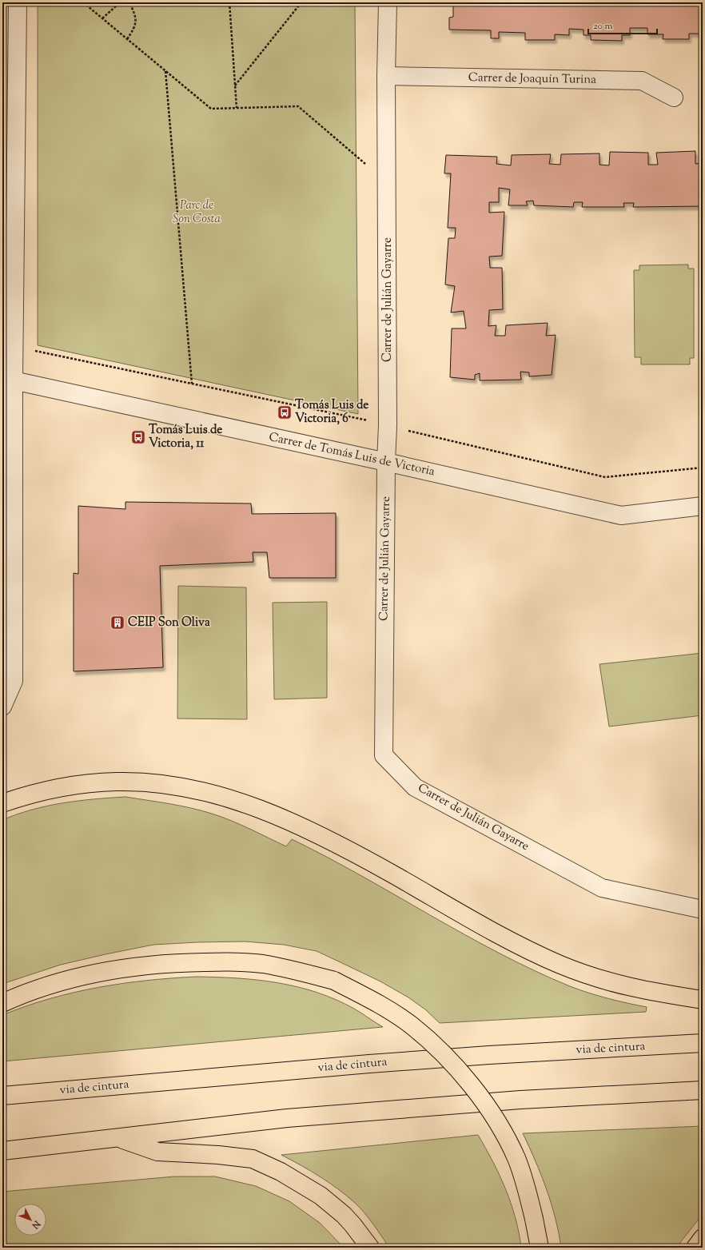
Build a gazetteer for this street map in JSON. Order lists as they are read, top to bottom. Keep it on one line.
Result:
{"streets":{"highway":["via de cintura"],"street":["Carrer de Joaquín Turina","Carrer de Julián Gayarre","Carrer de Tomás Luis de Victoria"]},"crossings":[["Carrer de Joaquín Turina","Carrer de Julián Gayarre"],["Carrer de Julián Gayarre","Carrer de Tomás Luis de Victoria"]],"parks":["Parc de Son Costa"],"places":{"bus stop":["Tomás Luis de Victoria, 6","Tomás Luis de Victoria, 11"],"building":["CEIP Son Oliva"]},"scale_bar":"20 m","north":"bottom right"}
